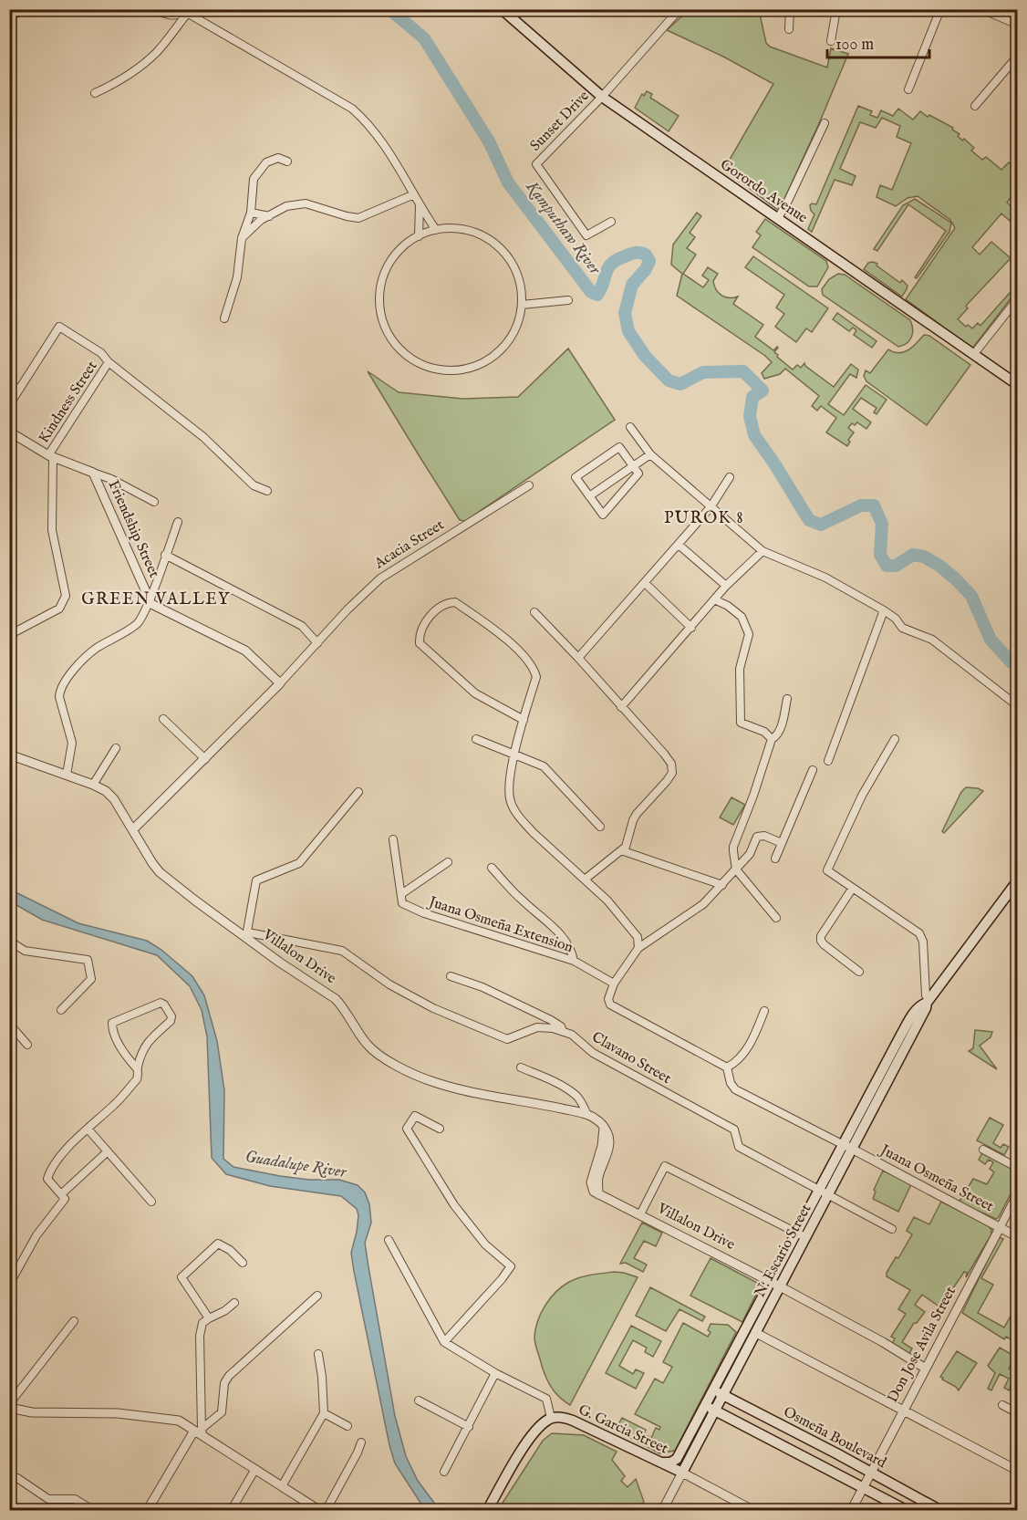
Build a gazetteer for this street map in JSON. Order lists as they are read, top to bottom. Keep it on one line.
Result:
{"streets":{"main road":["Gorordo Avenue","N. Escario Street","G. Garcia Street","Osmeña Boulevard"],"street":["Sunset Drive","Kindness Street","Friendship Street","Acacia Street","Juana Osmeña Extension","Villalon Drive","Clavano Street","Juana Osmeña Street","Don Jose Avila Street"]},"crossings":[["Sunset Drive","Gorordo Avenue"],["Kindness Street","Friendship Street"],["Friendship Street","Acacia Street"],["Acacia Street","Villalon Drive"],["Villalon Drive","Clavano Street"],["Villalon Drive","N. Escario Street"],["Villalon Drive","Don Jose Avila Street"],["Clavano Street","N. Escario Street"],["Juana Osmeña Street","N. Escario Street"],["Juana Osmeña Street","Don Jose Avila Street"],["N. Escario Street","G. Garcia Street"],["N. Escario Street","Osmeña Boulevard"],["Don Jose Avila Street","Osmeña Boulevard"]],"districts":["PUROK 8","GREEN VALLEY"],"water":["Kamputhaw River","Guadalupe River"],"scale_bar":"100 m"}
